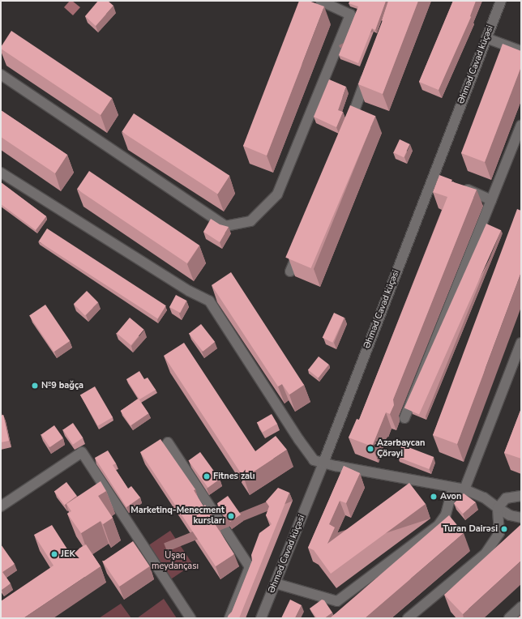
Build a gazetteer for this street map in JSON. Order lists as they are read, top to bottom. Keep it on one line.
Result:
{"streets":{"street":["Əhməd Cavad küçəsi"]},"parks":["Uşaq meydançası"],"places":["№9 bağça","Azərbaycan Çörəyi","Fitnes zalı","Avon","Marketinq-Menecment kursları","Turan Dairəsi","JEK"]}
